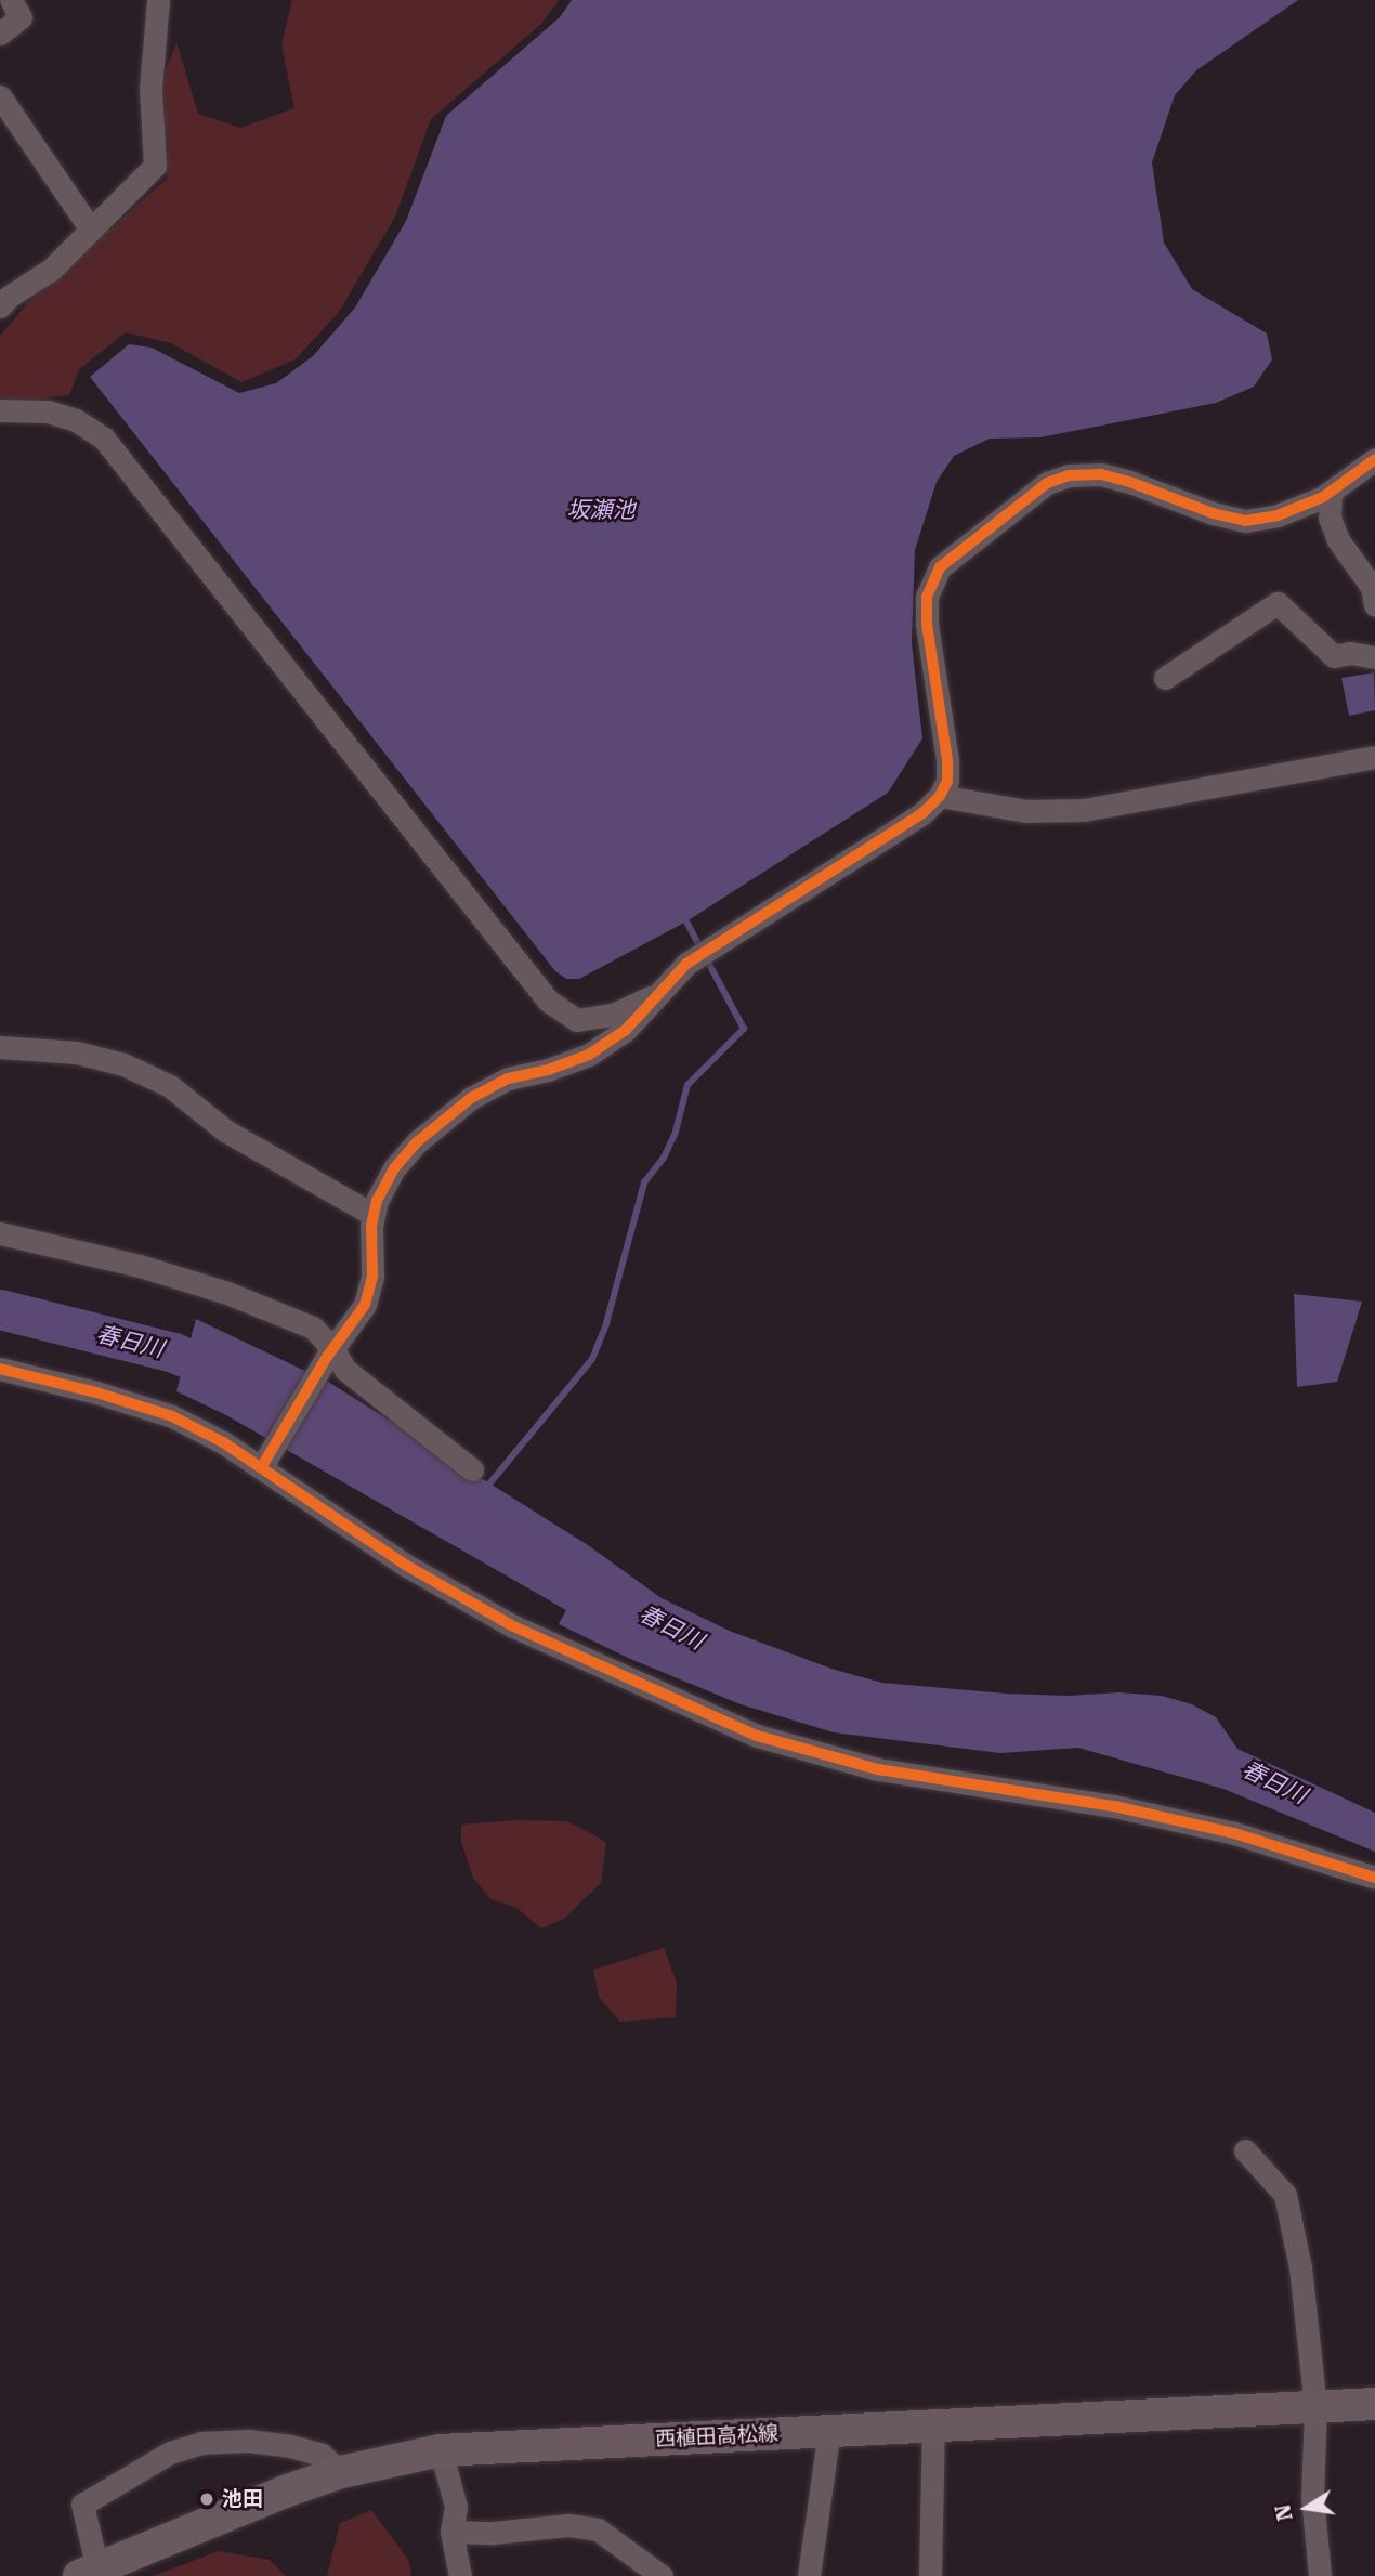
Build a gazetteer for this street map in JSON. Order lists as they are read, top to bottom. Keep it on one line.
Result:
{"streets":{"main road":["西植田高松線"]},"water":["坂瀬池","春日川"],"places":["池田"],"north":"left"}
